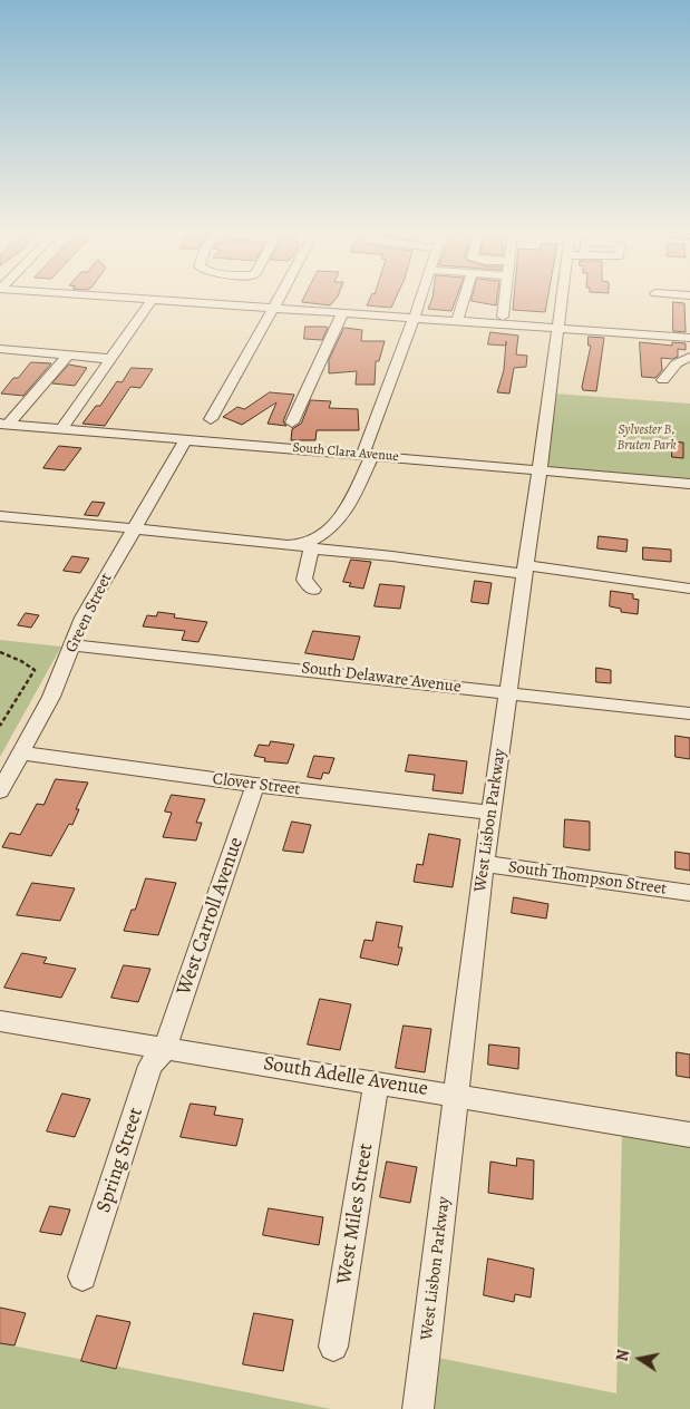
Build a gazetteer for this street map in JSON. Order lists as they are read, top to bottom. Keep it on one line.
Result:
{"streets":{"street":["South Clara Avenue","Green Street","South Delaware Avenue","Clover Street","West Lisbon Parkway","South Thompson Street","West Carroll Avenue","South Adelle Avenue","Spring Street","West Miles Street"]},"crossings":[["South Clara Avenue","Green Street"],["South Clara Avenue","West Lisbon Parkway"],["Green Street","South Delaware Avenue"],["Green Street","Clover Street"],["South Delaware Avenue","West Lisbon Parkway"],["Clover Street","West Lisbon Parkway"],["Clover Street","West Carroll Avenue"],["West Lisbon Parkway","South Thompson Street"],["West Lisbon Parkway","South Adelle Avenue"],["West Carroll Avenue","South Adelle Avenue"],["West Carroll Avenue","Spring Street"],["South Adelle Avenue","Spring Street"],["South Adelle Avenue","West Miles Street"]],"parks":["Sylvester B. Bruten Park"],"north":"left"}
